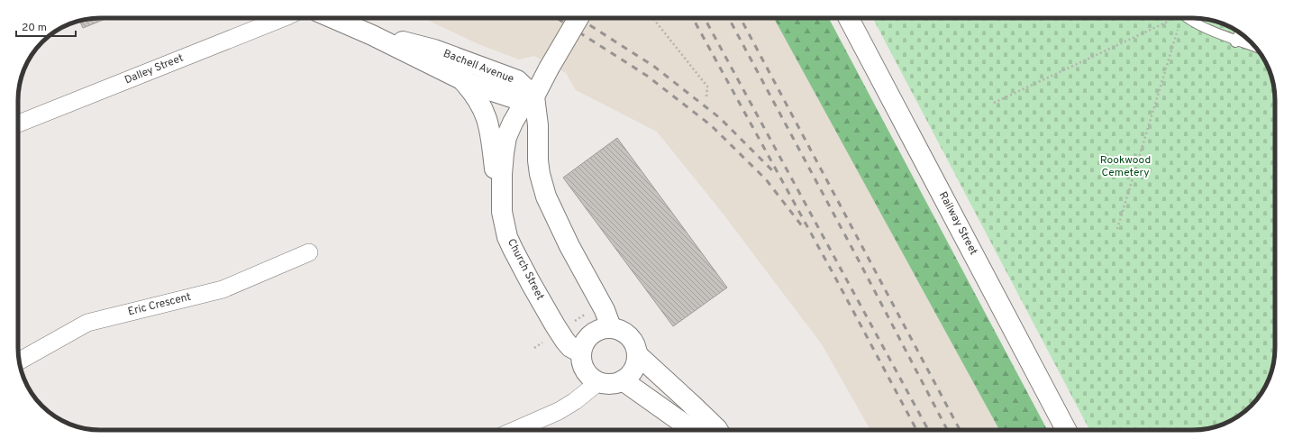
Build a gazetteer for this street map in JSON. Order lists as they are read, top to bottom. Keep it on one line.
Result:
{"streets":{"main road":["Bachell Avenue","Railway Street","Church Street"],"street":["Dalley Street","Eric Crescent"]},"crossings":[["Bachell Avenue","Church Street"]],"parks":["Rookwood Cemetery"],"scale_bar":"20 m"}
